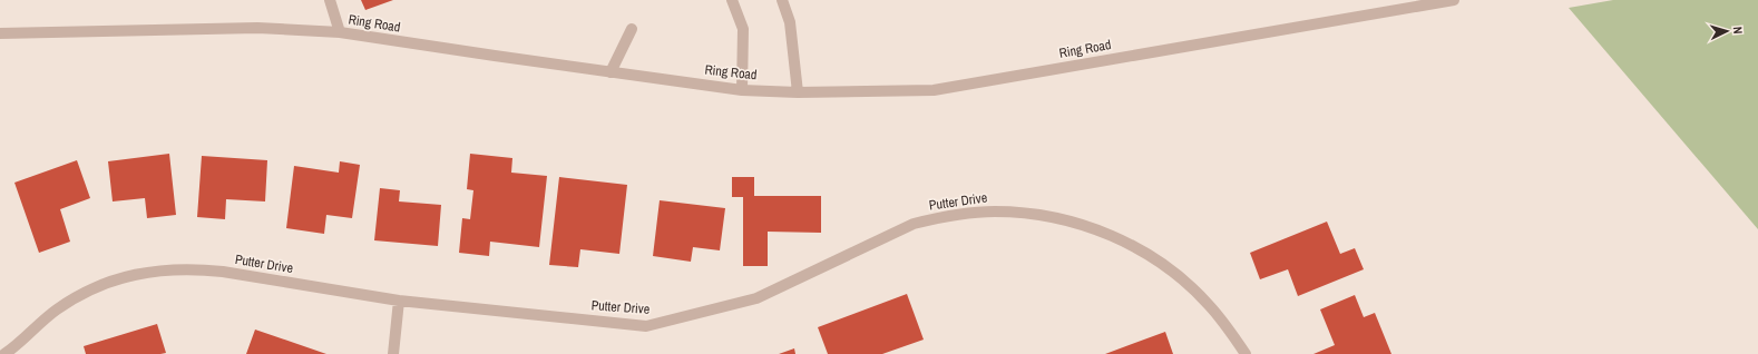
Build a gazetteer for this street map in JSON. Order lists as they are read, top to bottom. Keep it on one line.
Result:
{"streets":{"street":["Ring Road","Putter Drive"]},"north":"right"}
